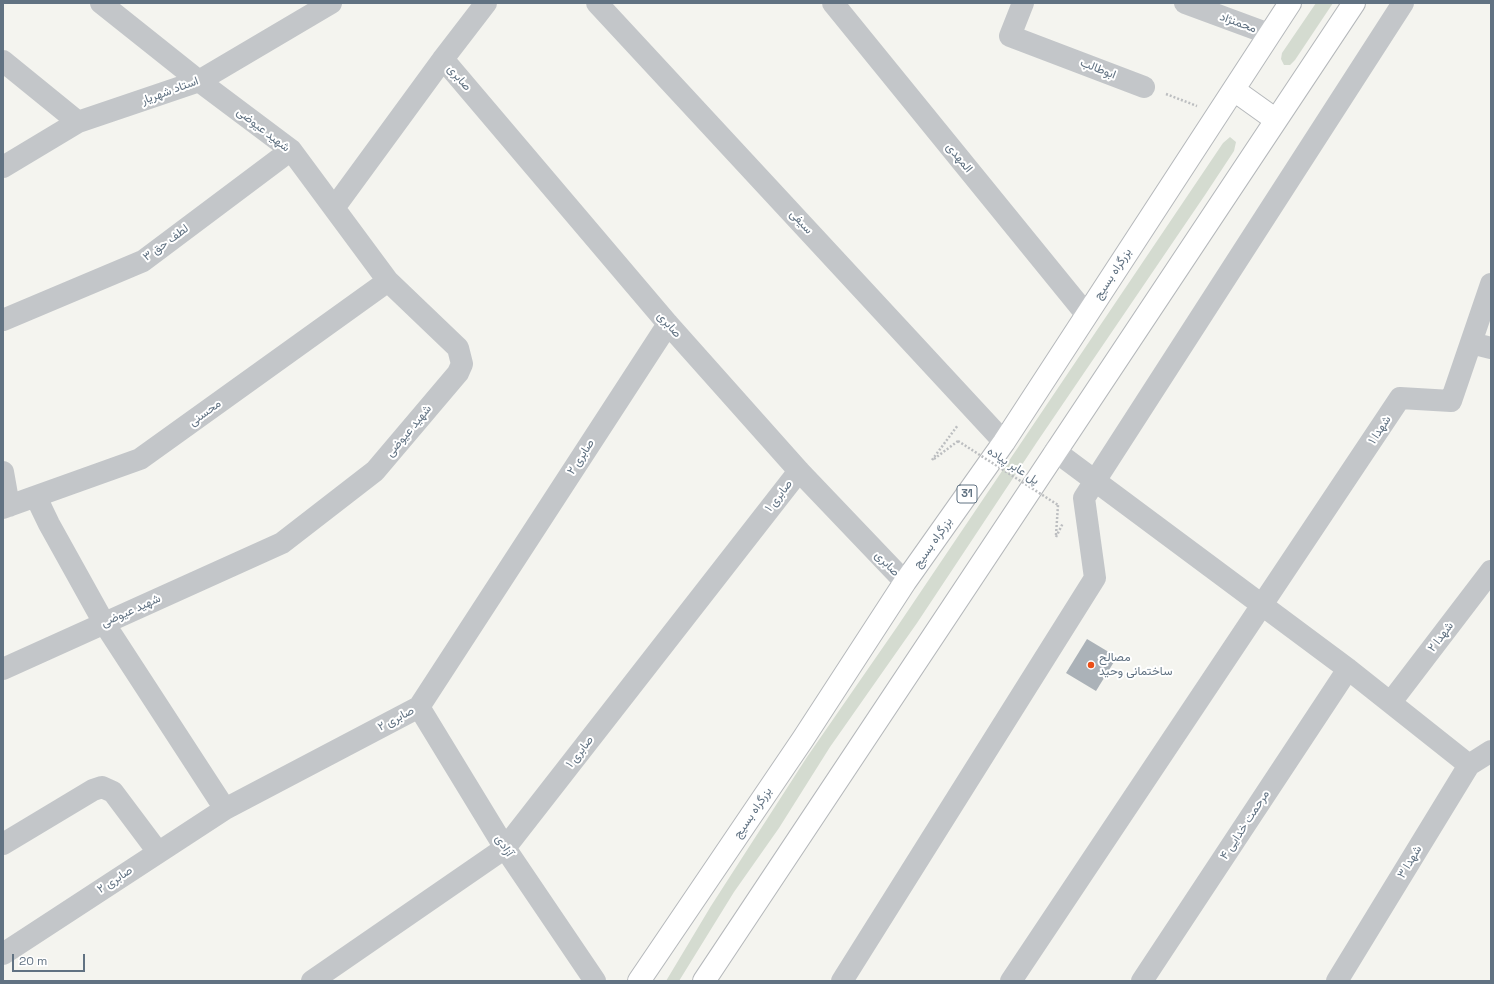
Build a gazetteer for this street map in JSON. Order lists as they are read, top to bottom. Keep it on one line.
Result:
{"streets":{"highway":["بزرگراه بسیج","31"],"street":["محمنژاد","ابوطالب","صابری","استاد شهریار","شهید عیوضی","المهدی","سیفی","لطف حق ۳","محسنی","شهدا ۱","صابری ۲","صابری ۱","شهدا ۲","مرحمت خدایی ۴","آزادی","شهدا ۳"],"path":["پل عابر پیاده"]},"crossings":[["محمنژاد","بزرگراه بسیج"],["صابری","بزرگراه بسیج"],["صابری","صابری ۲"],["صابری","صابری ۱"],["استاد شهریار","شهید عیوضی"],["شهید عیوضی","لطف حق ۳"],["شهید عیوضی","محسنی"],["المهدی","بزرگراه بسیج"],["سیفی","بزرگراه بسیج"],["سیفی","پل عابر پیاده"],["صابری ۲","آزادی"],["صابری ۱","آزادی"]],"places":["مصالح ساختمانی وحید"],"scale_bar":"20 m"}
